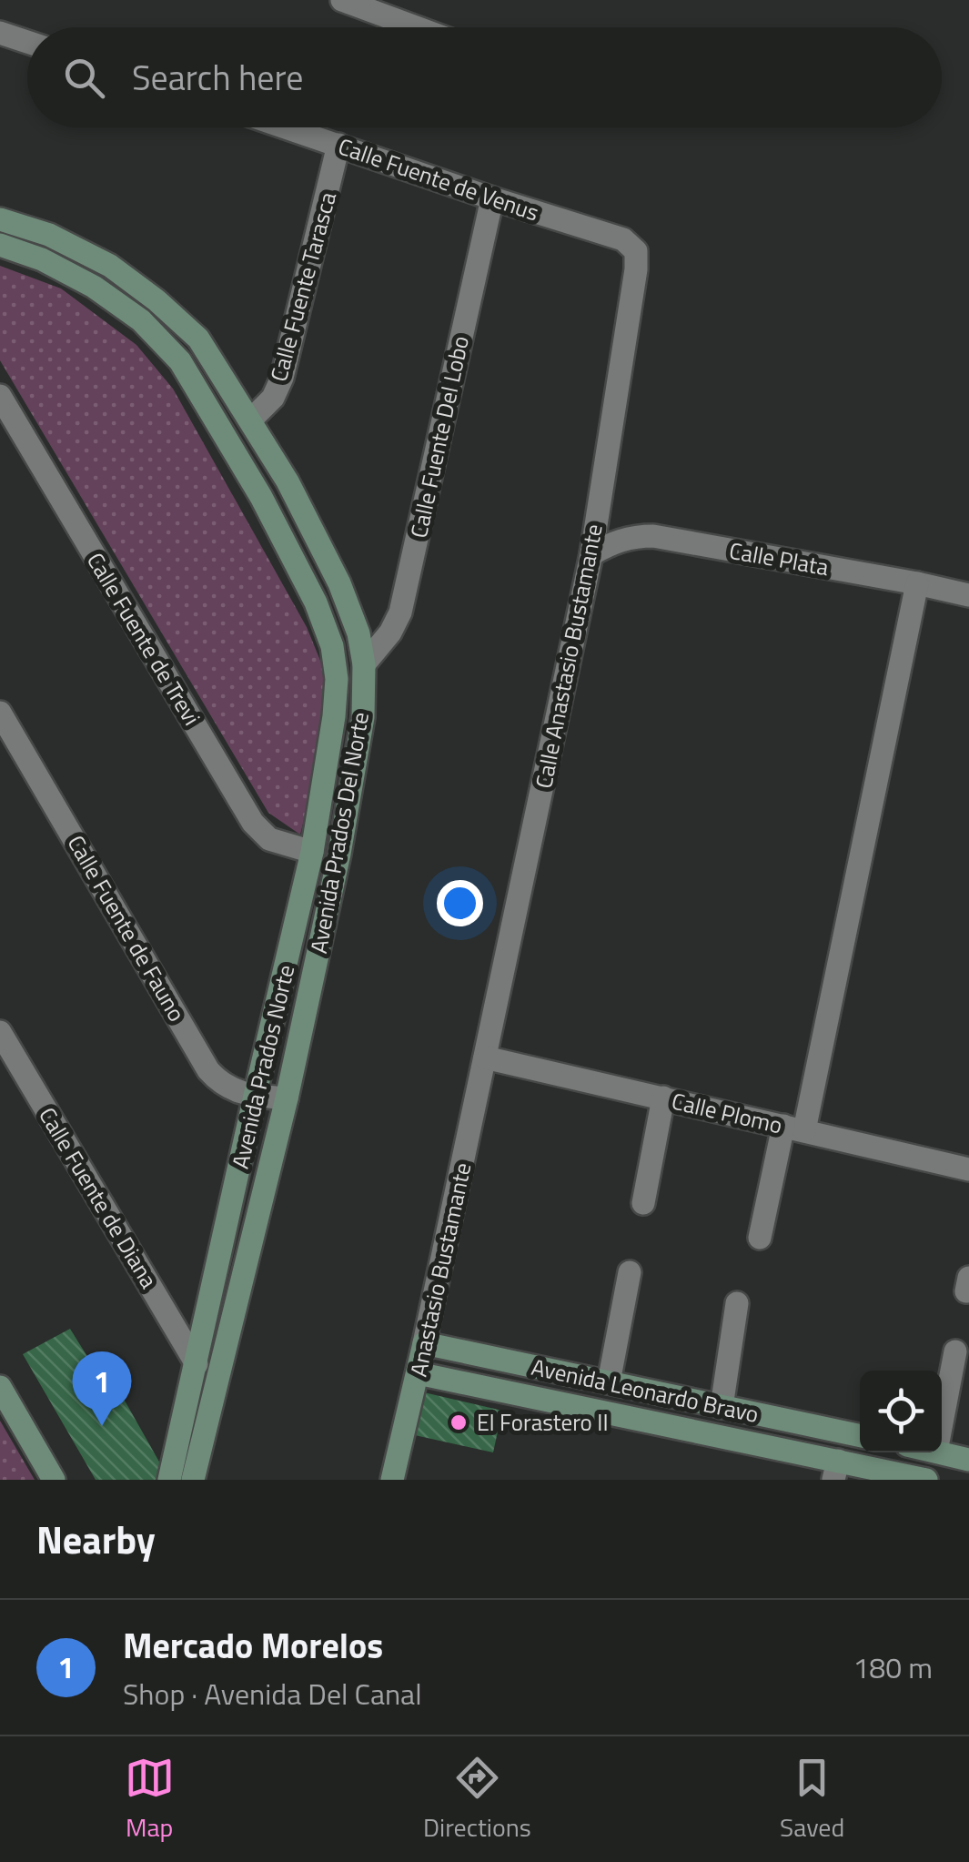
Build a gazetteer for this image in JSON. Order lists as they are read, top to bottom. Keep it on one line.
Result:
{"streets":{"street":["Calle Fuente de Venus","Calle Fuente Tarasca","Calle Fuente Del Lobo","Calle Plata","Calle Fuente de Trevi","Calle Anastasio Bustamante","Avenida Prados Del Norte","Calle Fuente de Fauno","Avenida Prados Norte","Calle Plomo","Calle Fuente de Diana","Anastasio Bustamante","Avenida Leonardo Bravo"]},"crossings":[["Calle Fuente de Venus","Calle Fuente Tarasca"],["Calle Fuente de Venus","Calle Fuente Del Lobo"],["Calle Fuente de Venus","Calle Anastasio Bustamante"],["Calle Fuente Tarasca","Avenida Prados Del Norte"],["Calle Fuente Del Lobo","Avenida Prados Del Norte"],["Calle Plata","Calle Anastasio Bustamante"],["Calle Fuente de Trevi","Avenida Prados Norte"],["Calle Anastasio Bustamante","Calle Plomo"],["Calle Anastasio Bustamante","Anastasio Bustamante"],["Avenida Prados Del Norte","Calle Fuente de Fauno"],["Calle Fuente de Fauno","Avenida Prados Norte"],["Avenida Prados Norte","Calle Fuente de Diana"],["Calle Plomo","Anastasio Bustamante"],["Anastasio Bustamante","Avenida Leonardo Bravo"]],"places":["El Forastero II"],"page":{"search":"Search here","pins":"1","heading":"Nearby","list":[{"mark":"1","name":"Mercado Morelos","note":"Shop · Avenida Del Canal","value":"180 m"}],"nav":["Map","Directions","Saved"]}}
